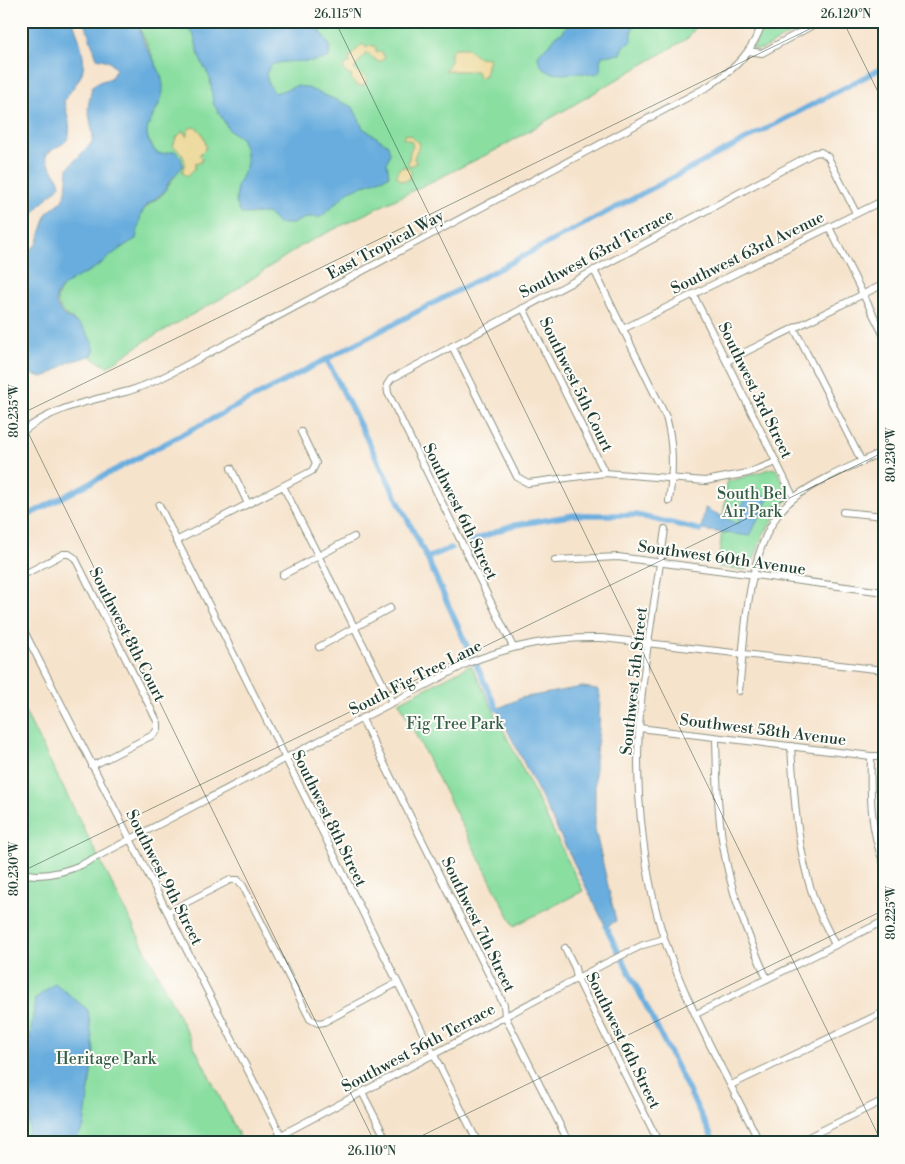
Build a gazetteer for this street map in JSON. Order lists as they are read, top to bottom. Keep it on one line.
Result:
{"streets":{"street":["East Tropical Way","Southwest 63rd Avenue","Southwest 63rd Terrace","Southwest 5th Court","Southwest 3rd Street","Southwest 6th Street","Southwest 60th Avenue","Southwest 8th Court","South Fig Tree Lane","Southwest 5th Street","Southwest 58th Avenue","Southwest 8th Street","Southwest 9th Street","Southwest 7th Street","Southwest 56th Terrace"]},"crossings":[["Southwest 63rd Avenue","Southwest 63rd Terrace"],["Southwest 63rd Avenue","Southwest 3rd Street"],["Southwest 63rd Terrace","Southwest 5th Court"],["Southwest 63rd Terrace","Southwest 6th Street"],["Southwest 6th Street","South Fig Tree Lane"],["Southwest 6th Street","Southwest 56th Terrace"],["Southwest 60th Avenue","Southwest 5th Street"],["Southwest 8th Court","Southwest 9th Street"],["South Fig Tree Lane","Southwest 5th Street"],["South Fig Tree Lane","Southwest 8th Street"],["South Fig Tree Lane","Southwest 9th Street"],["South Fig Tree Lane","Southwest 7th Street"],["Southwest 5th Street","Southwest 58th Avenue"],["Southwest 5th Street","Southwest 56th Terrace"],["Southwest 8th Street","Southwest 56th Terrace"],["Southwest 9th Street","Southwest 56th Terrace"],["Southwest 7th Street","Southwest 56th Terrace"]],"parks":["South Bel Air Park","Fig Tree Park","Heritage Park"],"coordinates":["26.115°N","26.120°N","80.235°W","80.230°W","80.225°W","26.110°N"]}
